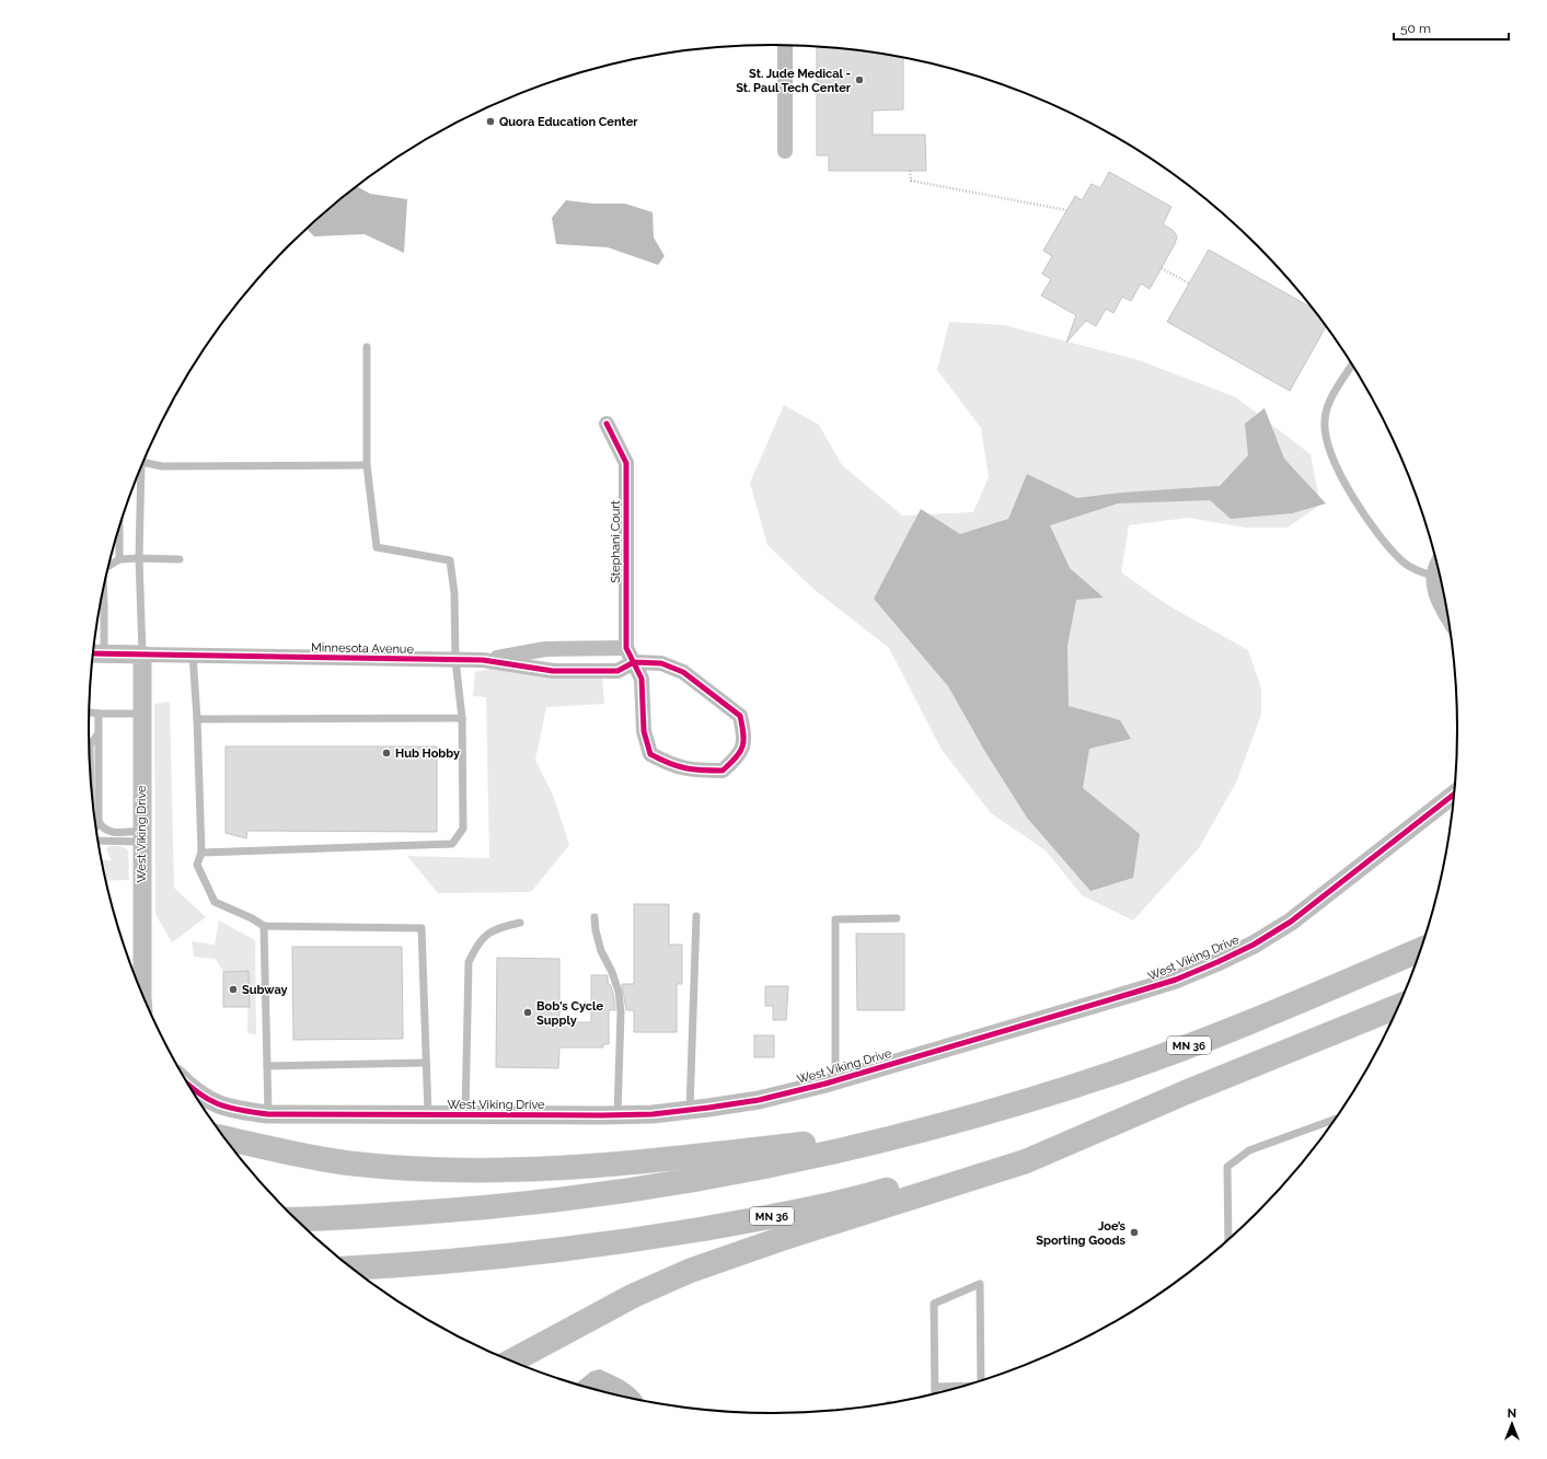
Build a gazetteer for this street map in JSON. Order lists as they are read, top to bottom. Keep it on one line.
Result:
{"streets":{"highway":["MN 36"],"street":["Stephani Court","Minnesota Avenue","West Viking Drive"]},"crossings":[["Stephani Court","Minnesota Avenue"],["Minnesota Avenue","West Viking Drive"]],"places":["St. Jude Medical - St. Paul Tech Center","Quora Education Center","Hub Hobby","Subway","Bob's Cycle Supply","Joe’s Sporting Goods"],"scale_bar":"50 m","north":"top"}
